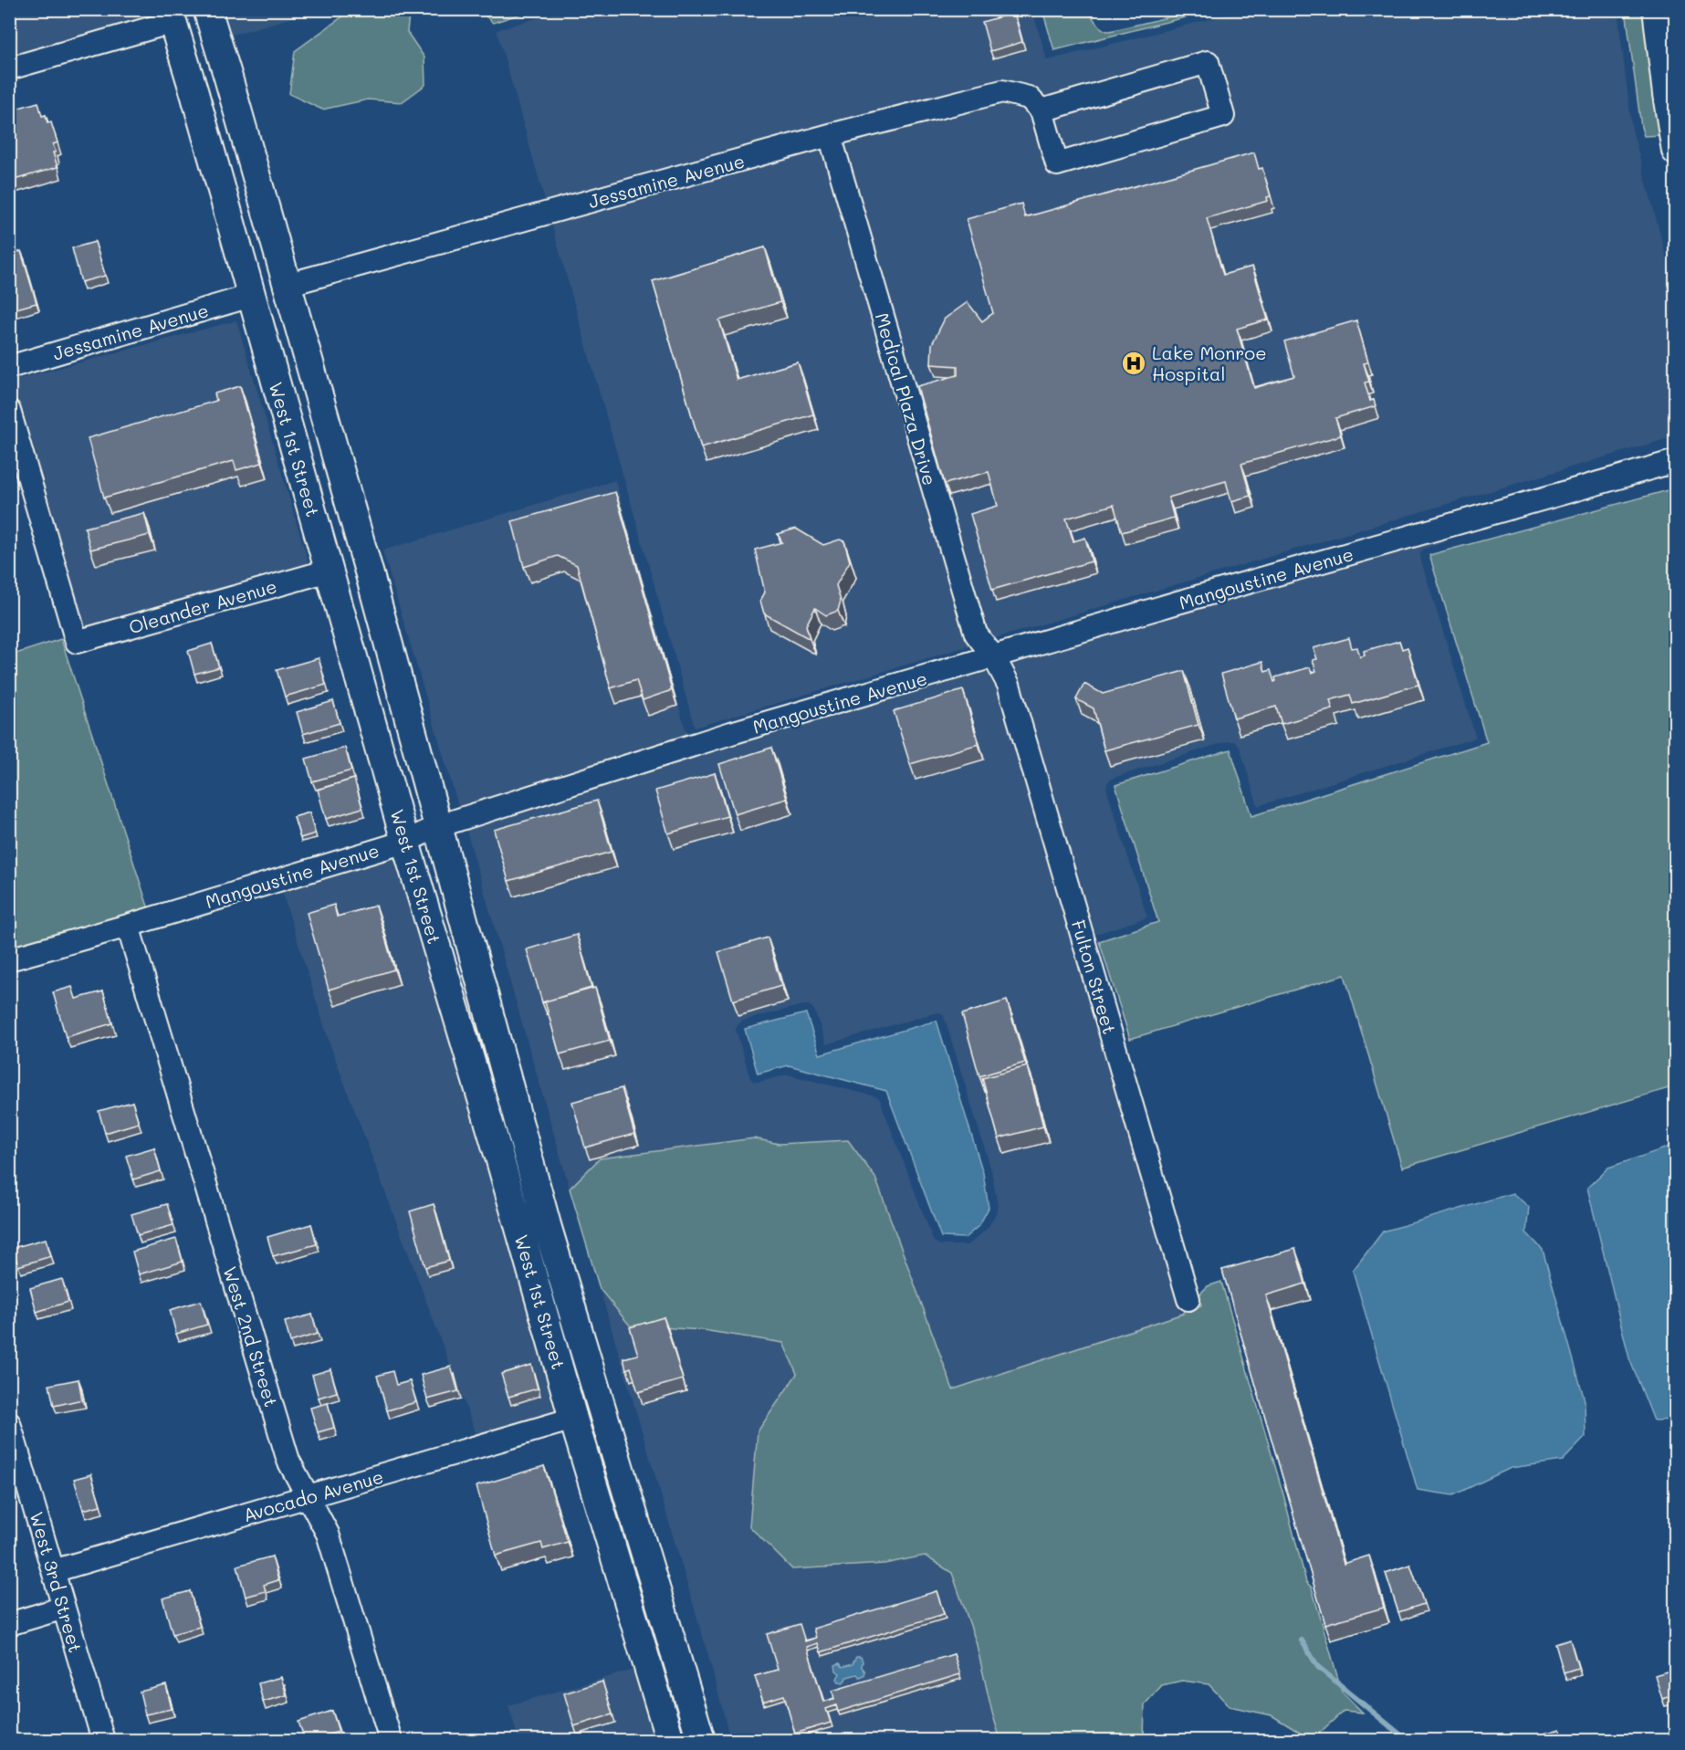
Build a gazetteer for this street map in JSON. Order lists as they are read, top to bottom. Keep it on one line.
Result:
{"streets":{"main road":["West 1st Street"],"street":["Jessamine Avenue","Medical Plaza Drive","Mangoustine Avenue","Oleander Avenue","Fulton Street","West 2nd Street","Avocado Avenue","West 3rd Street"]},"crossings":[["Jessamine Avenue","Medical Plaza Drive"],["Jessamine Avenue","West 1st Street"],["Medical Plaza Drive","Mangoustine Avenue"],["Medical Plaza Drive","Fulton Street"],["West 1st Street","Mangoustine Avenue"],["West 1st Street","Oleander Avenue"],["West 1st Street","Avocado Avenue"],["Mangoustine Avenue","Fulton Street"],["Mangoustine Avenue","West 2nd Street"],["West 2nd Street","Avocado Avenue"],["Avocado Avenue","West 3rd Street"]],"places":{"hospital":["Lake Monroe Hospital"]}}
